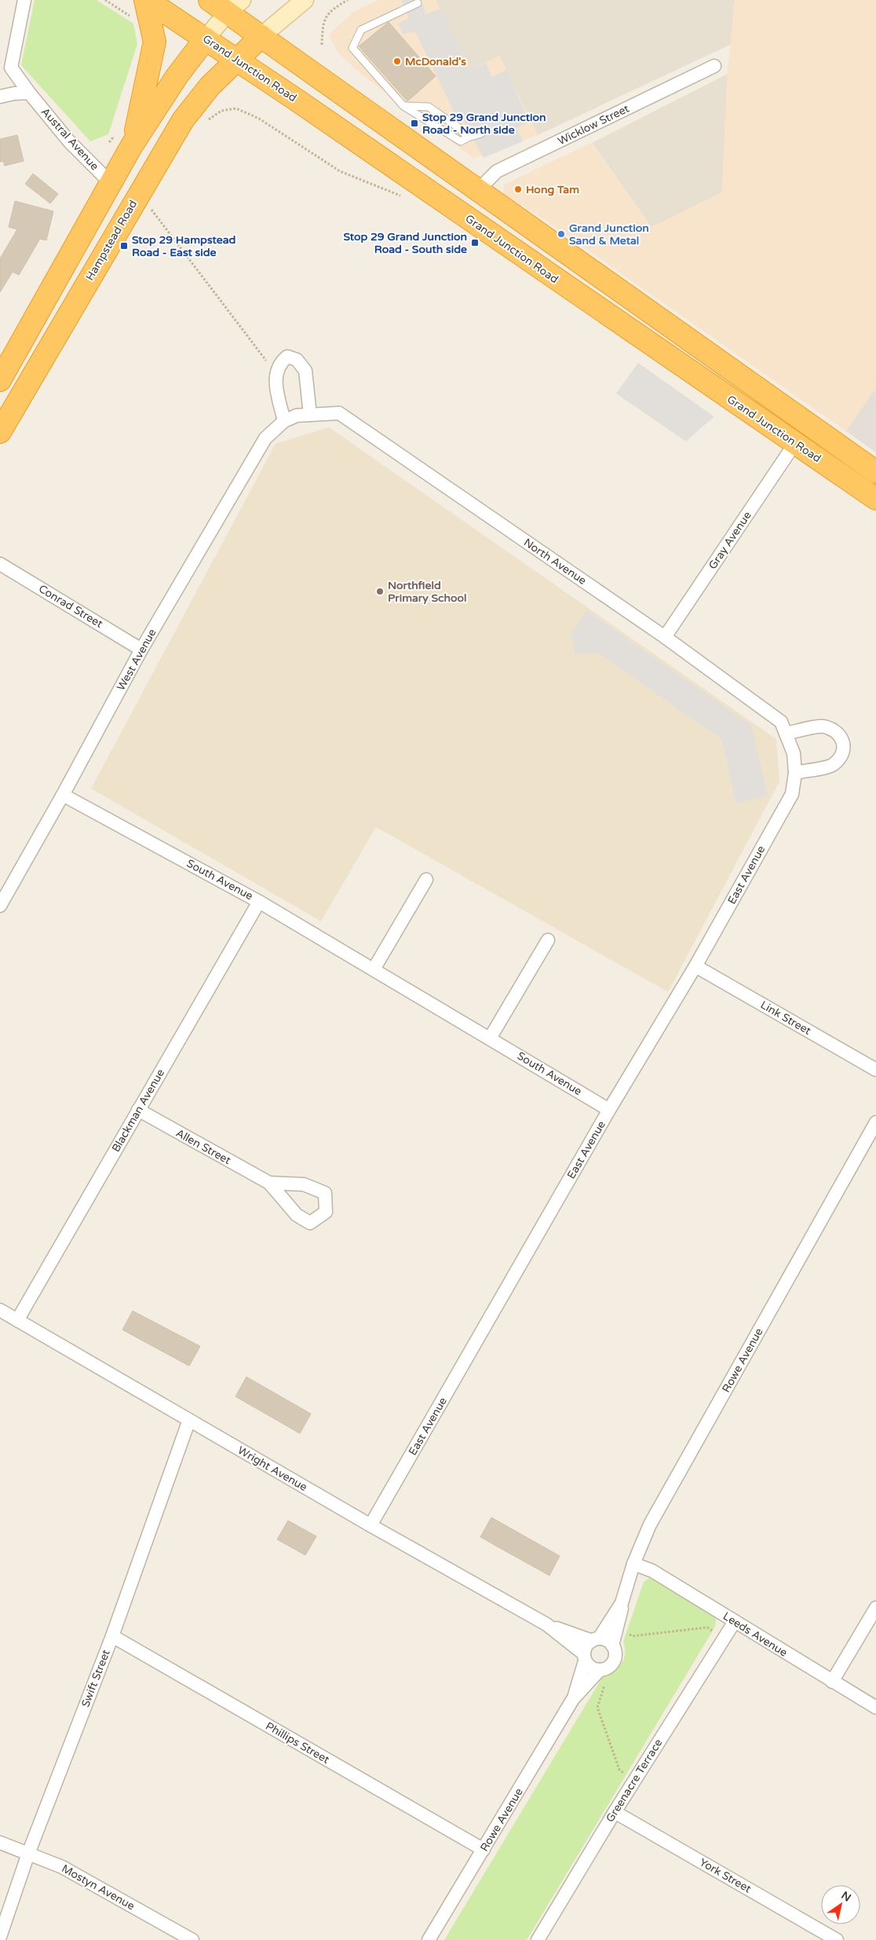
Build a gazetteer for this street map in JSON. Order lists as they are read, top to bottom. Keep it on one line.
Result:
{"streets":{"highway":["Grand Junction Road","Hampstead Road"],"street":["Wicklow Street","Austral Avenue","Gray Avenue","North Avenue","Conrad Street","West Avenue","East Avenue","South Avenue","Link Street","Blackman Avenue","Allen Street","Rowe Avenue","Wright Avenue","Leeds Avenue","Swift Street","Phillips Street","Greenacre Terrace","York Street","Mostyn Avenue"]},"crossings":[["Grand Junction Road","Wicklow Street"],["Grand Junction Road","Hampstead Road"],["Grand Junction Road","Gray Avenue"],["Gray Avenue","North Avenue"],["North Avenue","West Avenue"],["North Avenue","East Avenue"],["Conrad Street","West Avenue"],["West Avenue","South Avenue"],["East Avenue","South Avenue"],["East Avenue","Link Street"],["East Avenue","Wright Avenue"],["South Avenue","Blackman Avenue"],["Blackman Avenue","Allen Street"],["Blackman Avenue","Wright Avenue"],["Rowe Avenue","Wright Avenue"],["Rowe Avenue","Leeds Avenue"],["Rowe Avenue","Phillips Street"],["Wright Avenue","Swift Street"],["Leeds Avenue","Greenacre Terrace"],["Swift Street","Phillips Street"],["Swift Street","Mostyn Avenue"],["Greenacre Terrace","York Street"]],"places":{"other":["McDonald's","Hong Tam","Grand Junction Sand & Metal","Northfield Primary School"],"transit":["Stop 29 Grand Junction Road - North side","Stop 29 Grand Junction Road - South side","Stop 29 Hampstead Road - East side"]},"north":"top right"}
